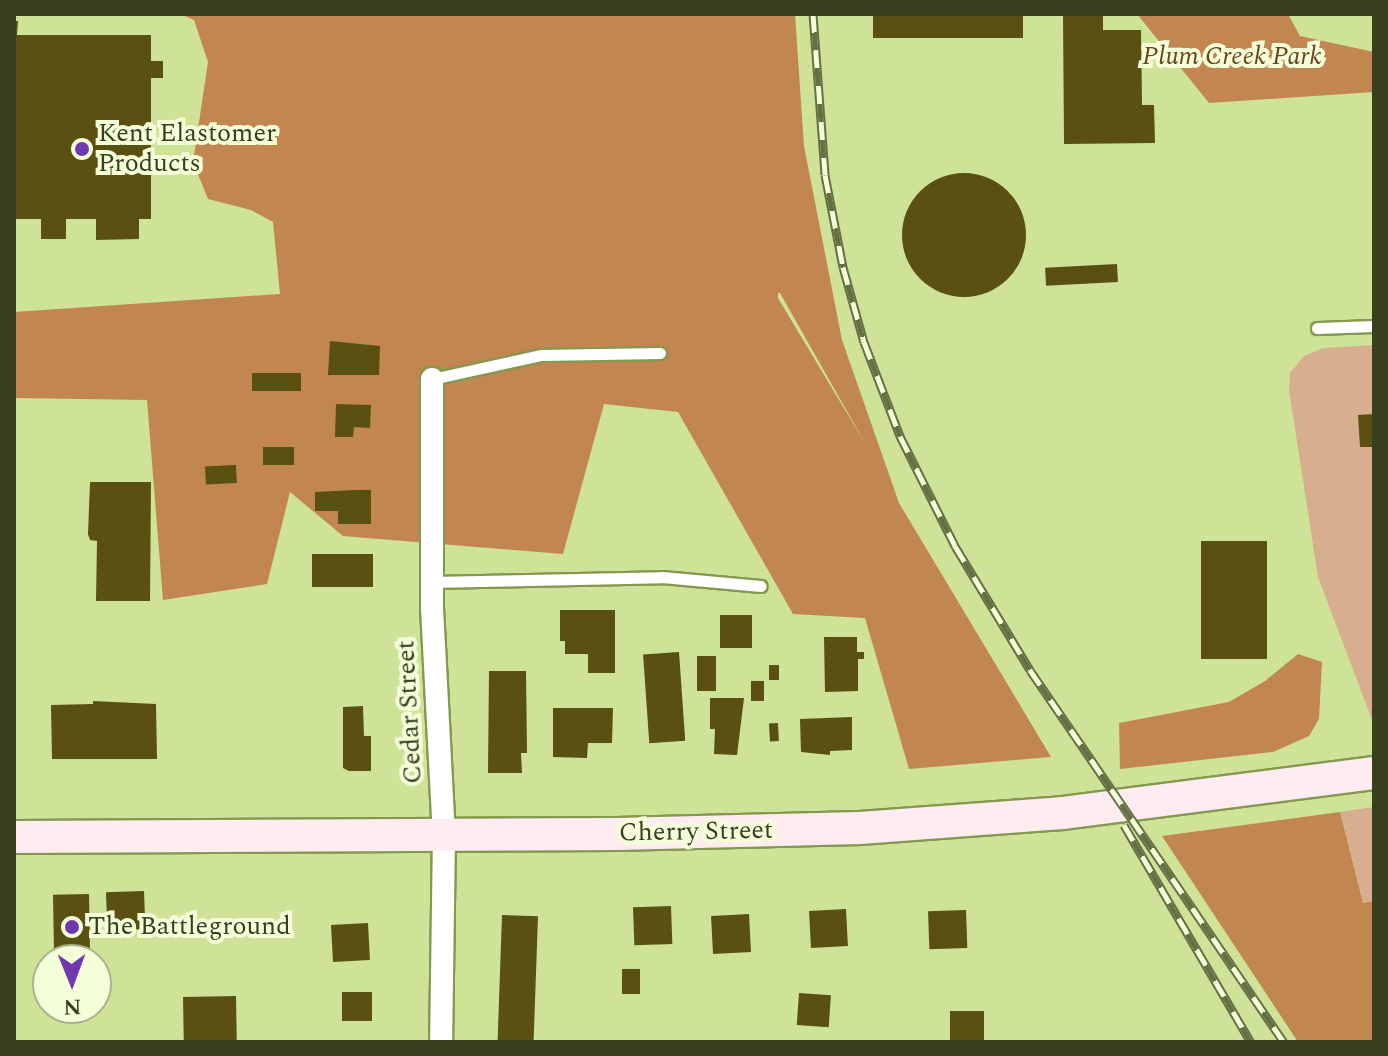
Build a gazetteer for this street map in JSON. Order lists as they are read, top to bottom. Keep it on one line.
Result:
{"streets":{"street":["Cedar Street","Cherry Street"]},"crossings":[["Cedar Street","Cherry Street"]],"parks":["Plum Creek Park"],"places":["Kent Elastomer Products","The Battleground"],"north":"bottom"}
